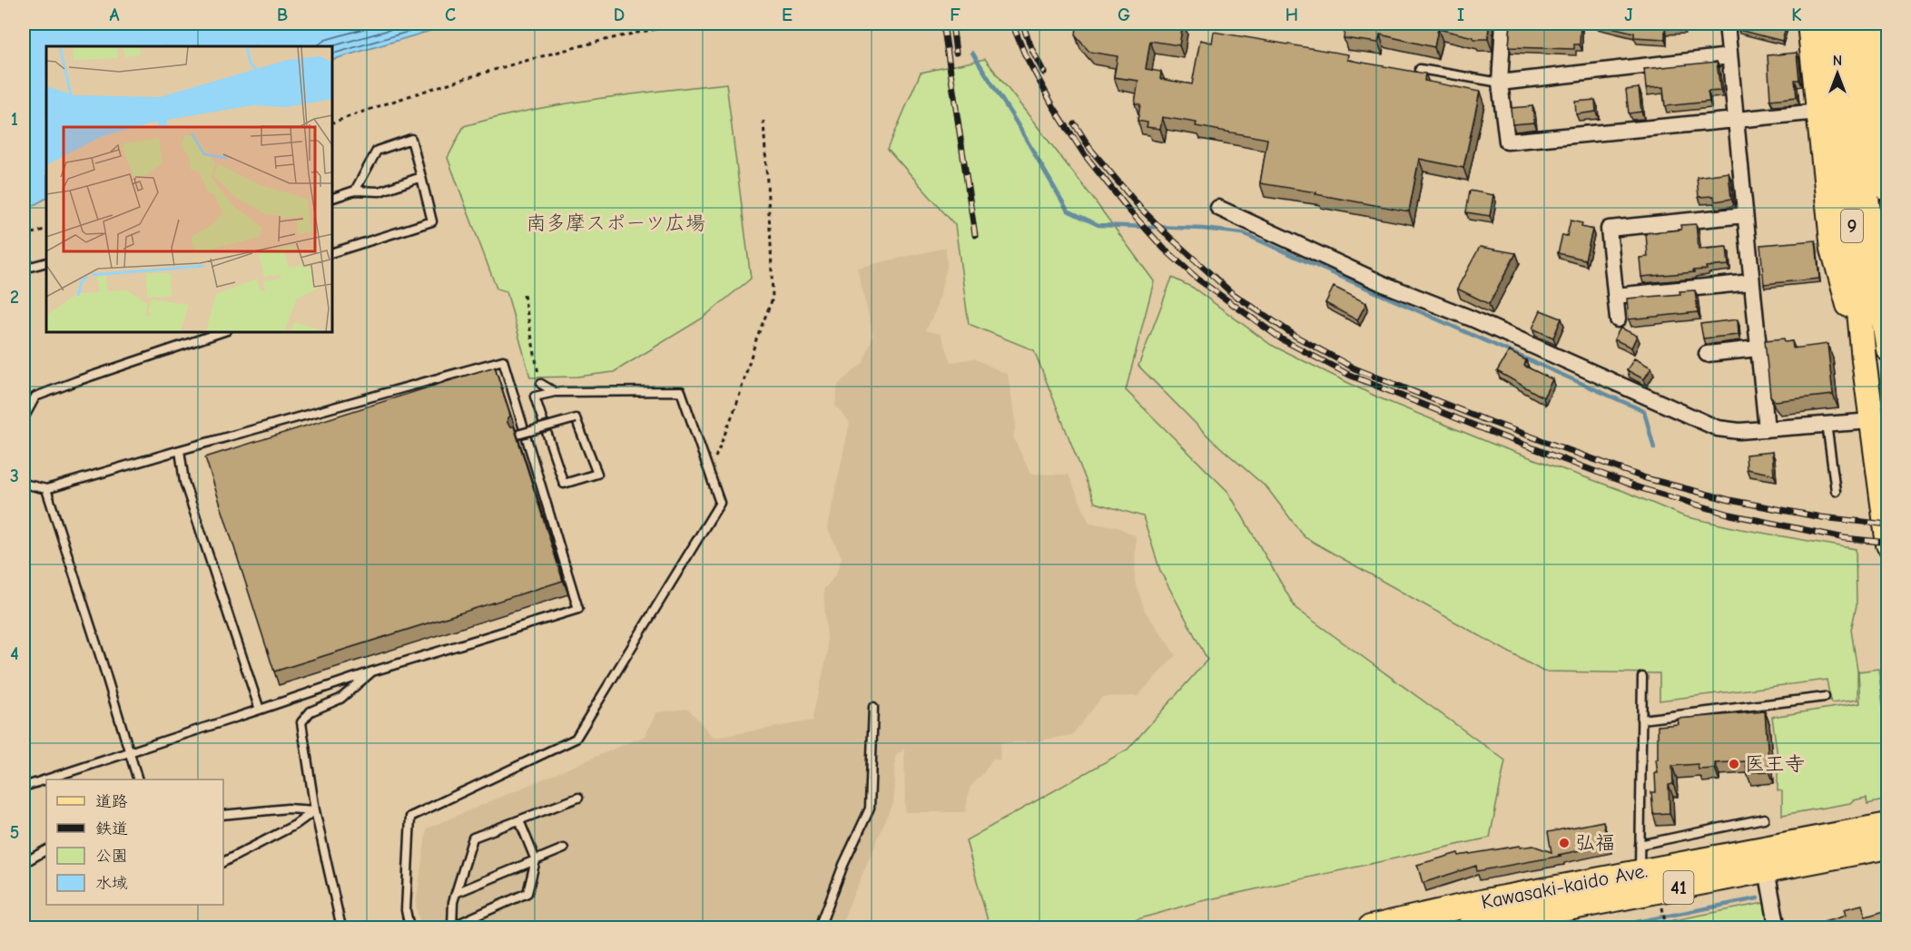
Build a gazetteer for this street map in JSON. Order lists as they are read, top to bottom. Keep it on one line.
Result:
{"streets":{"main road":["9","Kawasaki-kaido Ave.","41"]},"parks":["南多摩スポーツ広場"],"places":["医王寺","弘福"],"legend":["道路","鉄道","公園","水域"],"north":"top","grid":{"columns":["A","B","C","D","E","F","G","H","I","J","K"],"rows":["1","2","3","4","5"]}}
